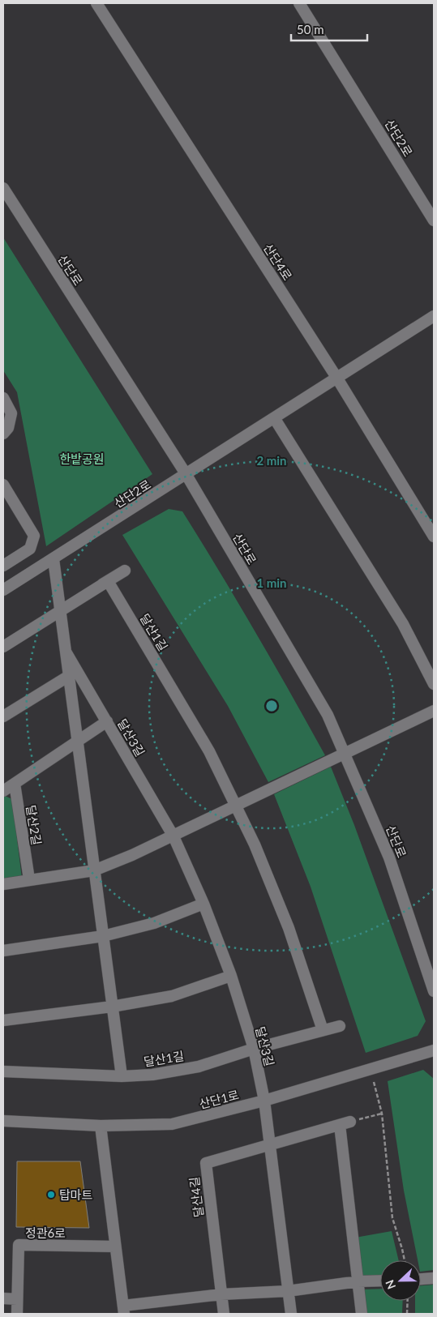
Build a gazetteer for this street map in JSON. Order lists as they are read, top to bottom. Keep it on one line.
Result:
{"streets":{"street":["산단2로","산단4로","산단로","달산1길","달산3길","달산2길","산단1로","달산4길","정관6로"]},"crossings":[["산단2로","산단4로"],["산단2로","산단로"],["달산1길","달산3길"],["달산3길","산단1로"],["달산3길","달산4길"]],"parks":["한밭공원"],"places":["탑마트"],"scale_bar":"50 m","north":"left","rings":["2 min","1 min"]}
